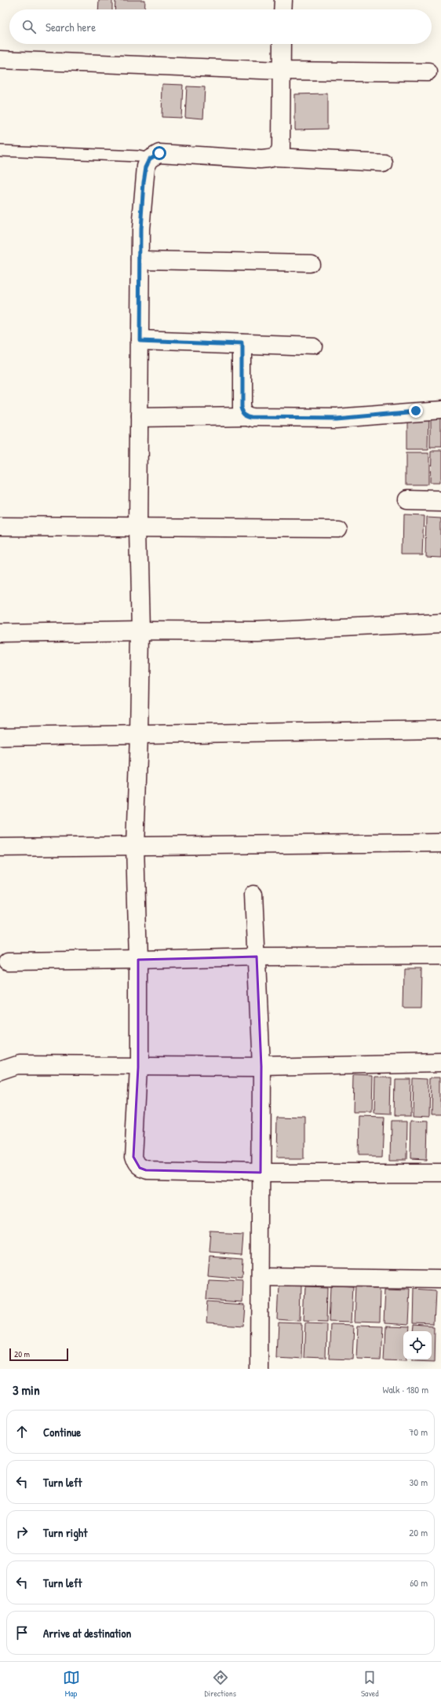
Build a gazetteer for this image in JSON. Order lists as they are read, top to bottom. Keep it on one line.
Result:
{"scale_bar":"20 m","page":{"search":"Search here","scale":"20 m","heading":["3 min","Walk · 180 m"],"list":[["Continue","70 m"],["Turn left","30 m"],["Turn right","20 m"],["Turn left","60 m"],"Arrive at destination"],"nav":["Map","Directions","Saved"]}}
